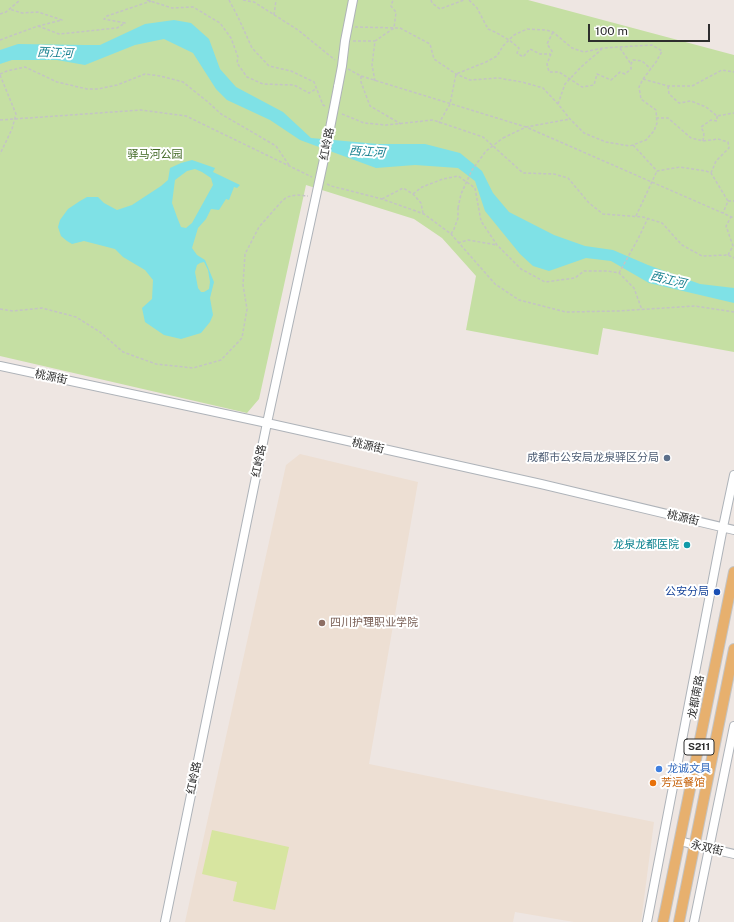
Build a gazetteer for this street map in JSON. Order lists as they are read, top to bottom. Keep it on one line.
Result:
{"streets":{"main road":["龙都南路","S211"],"street":["红岭路","桃源街","永双街"]},"crossings":[["红岭路","桃源街"],["龙都南路","永双街"],["S211","永双街"]],"water":["西江河"],"parks":["驿马河公园"],"places":["成都市公安局龙泉驿区分局","龙泉龙都医院","公安分局","四川护理职业学院","龙诚文具","芳运餐馆"],"scale_bar":"100 m"}
